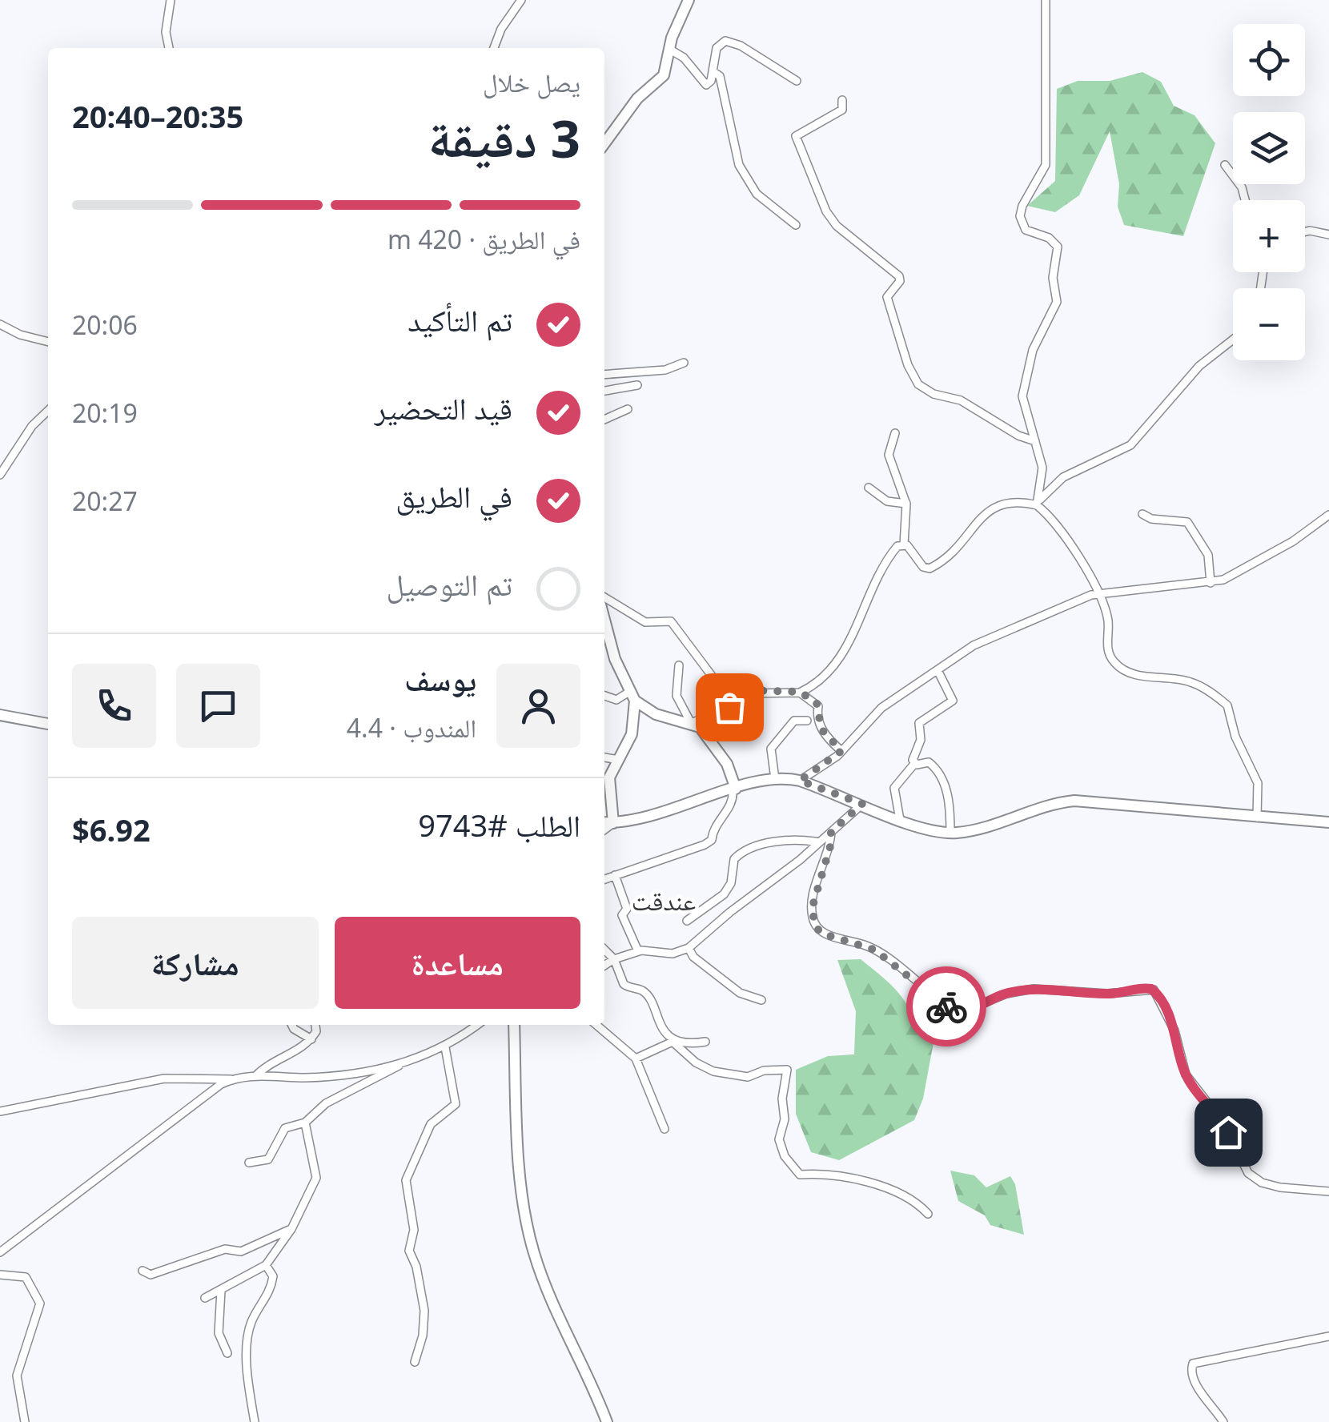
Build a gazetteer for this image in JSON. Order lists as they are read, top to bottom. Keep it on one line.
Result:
{"districts":["عندقت"],"page":{"map_buttons":["+","−"],"heading":["3 دقيقة","يصل خلال","20:35–20:40"],"panel":["يوسف","المندوب · 4.4","الطلب #9743","$6.92"],"bar":"في الطريق · 420 m","list":[["تم التأكيد","20:06"],["قيد التحضير","20:19"],["في الطريق","20:27"],"تم التوصيل"],"buttons":["مساعدة","مشاركة"]}}
